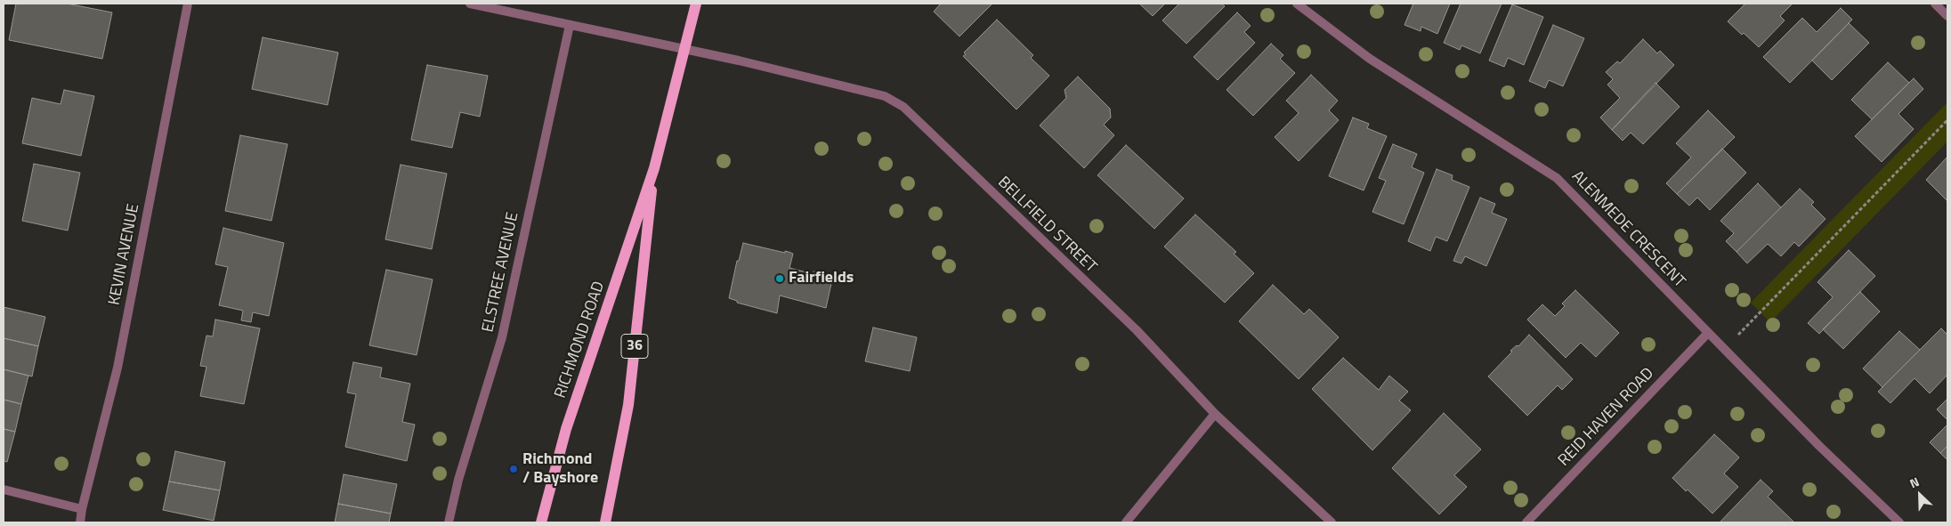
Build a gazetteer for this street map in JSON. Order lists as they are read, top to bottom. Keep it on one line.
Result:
{"streets":{"main road":["RICHMOND ROAD","36"],"street":["BELLFIELD STREET","ALENMEDE CRESCENT","KEVIN AVENUE","ELSTREE AVENUE","REID HAVEN ROAD"]},"crossings":[["BELLFIELD STREET","ELSTREE AVENUE"],["BELLFIELD STREET","RICHMOND ROAD"],["ALENMEDE CRESCENT","REID HAVEN ROAD"]],"places":["Fairfields","Richmond / Bayshore"],"north":"top left"}
